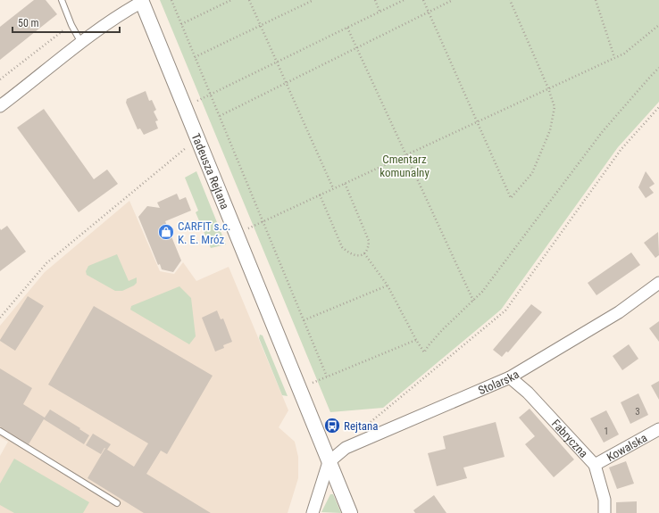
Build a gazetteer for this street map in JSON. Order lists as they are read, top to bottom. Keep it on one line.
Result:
{"streets":{"street":["Tadeusza Rejtana","Stolarska","Fabryczna","Kowalska"]},"crossings":[["Tadeusza Rejtana","Stolarska"],["Stolarska","Fabryczna"],["Fabryczna","Kowalska"]],"parks":["Cmentarz komunalny"],"places":{"shop":["CARFIT s.c. K. E. Mróz"],"bus stop":["Rejtana"]},"house_numbers":["3","1"],"scale_bar":"50 m"}
